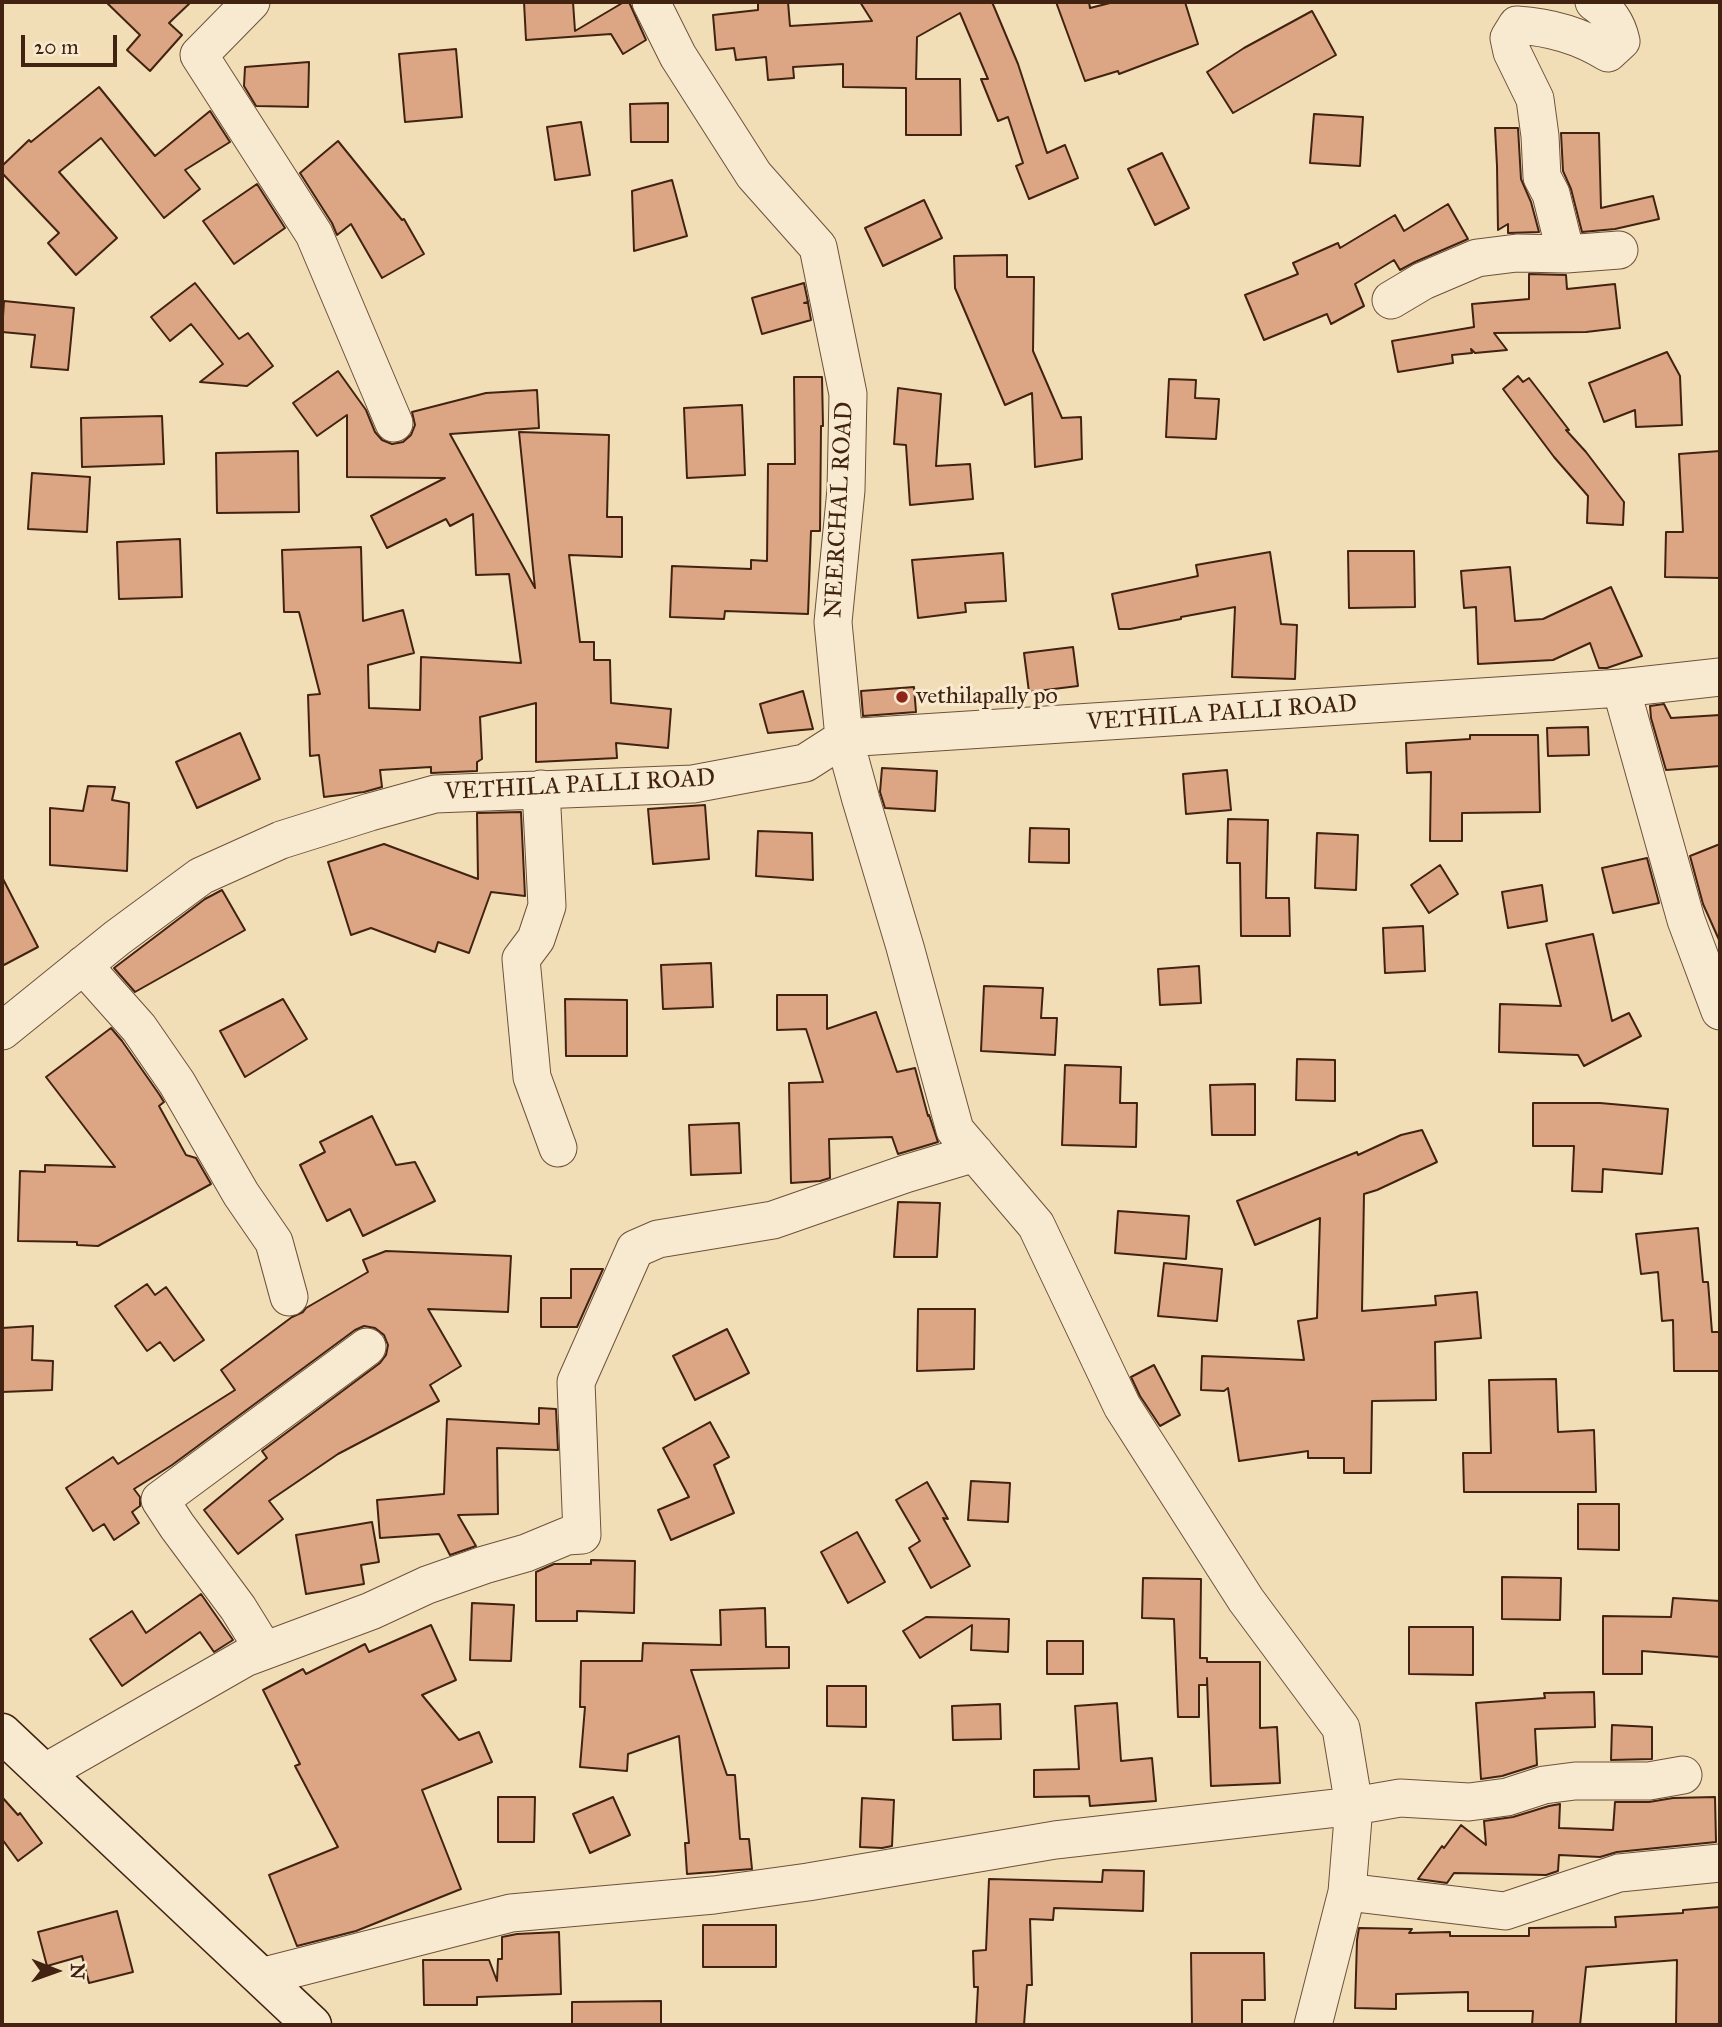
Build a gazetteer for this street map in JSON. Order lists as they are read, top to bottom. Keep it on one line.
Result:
{"streets":{"street":["NEERCHAL ROAD","VETHILA PALLI ROAD"]},"crossings":[["NEERCHAL ROAD","VETHILA PALLI ROAD"]],"places":["vethilapally po"],"scale_bar":"20 m","north":"right"}
